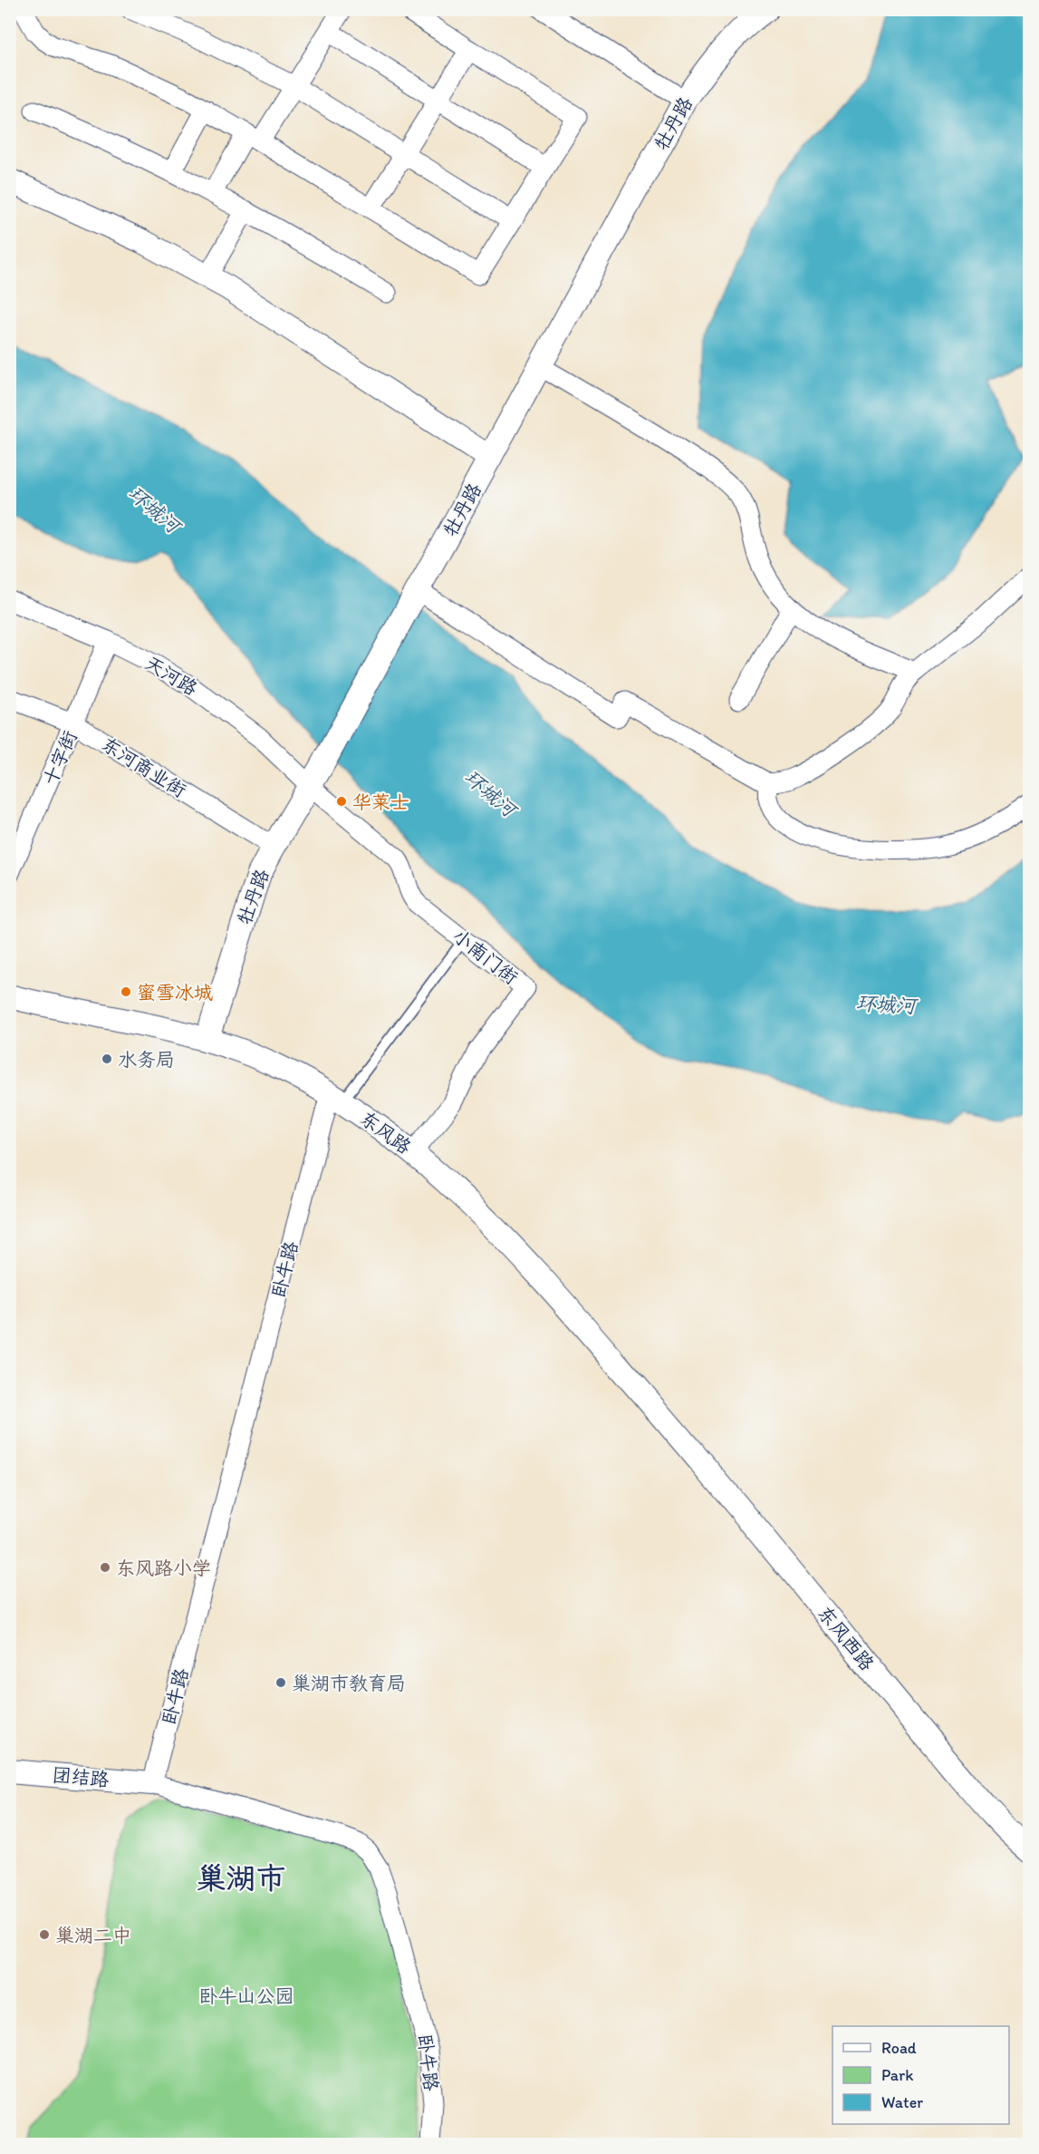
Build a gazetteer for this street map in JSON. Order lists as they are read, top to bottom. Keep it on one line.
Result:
{"streets":{"street":["牡丹路","天河路","十字街","东河商业街","小南门街","东风路","卧牛路","东风西路","团结路"]},"crossings":[["牡丹路","天河路"],["牡丹路","东河商业街"],["牡丹路","小南门街"],["牡丹路","东风路"],["天河路","十字街"],["天河路","小南门街"],["十字街","东河商业街"],["小南门街","东风路"],["东风路","卧牛路"],["东风路","东风西路"],["卧牛路","团结路"]],"districts":["巢湖市"],"water":["环城河"],"parks":["卧牛山公园"],"places":["华莱士","蜜雪冰城","水务局","东风路小学","巢湖市教育局","巢湖二中"],"legend":["Road","Park","Water"]}
